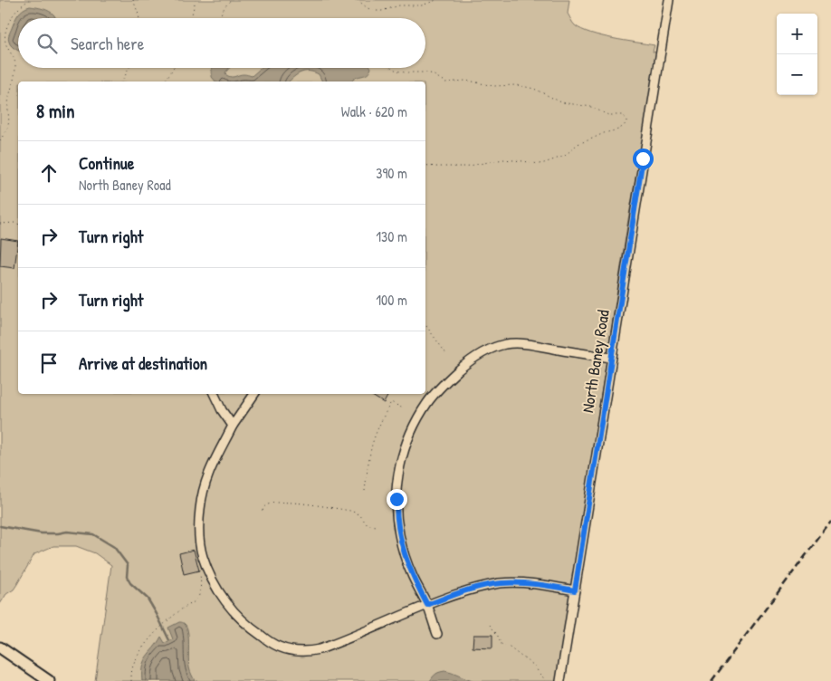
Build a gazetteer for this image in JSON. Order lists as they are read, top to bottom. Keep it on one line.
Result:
{"streets":{"street":["North Baney Road"]},"page":{"map_buttons":["+","−"],"search":"Search here","heading":["8 min","Walk · 620 m"],"list":[["Continue","North Baney Road","390 m"],["Turn right","130 m"],["Turn right","100 m"],"Arrive at destination"]}}
